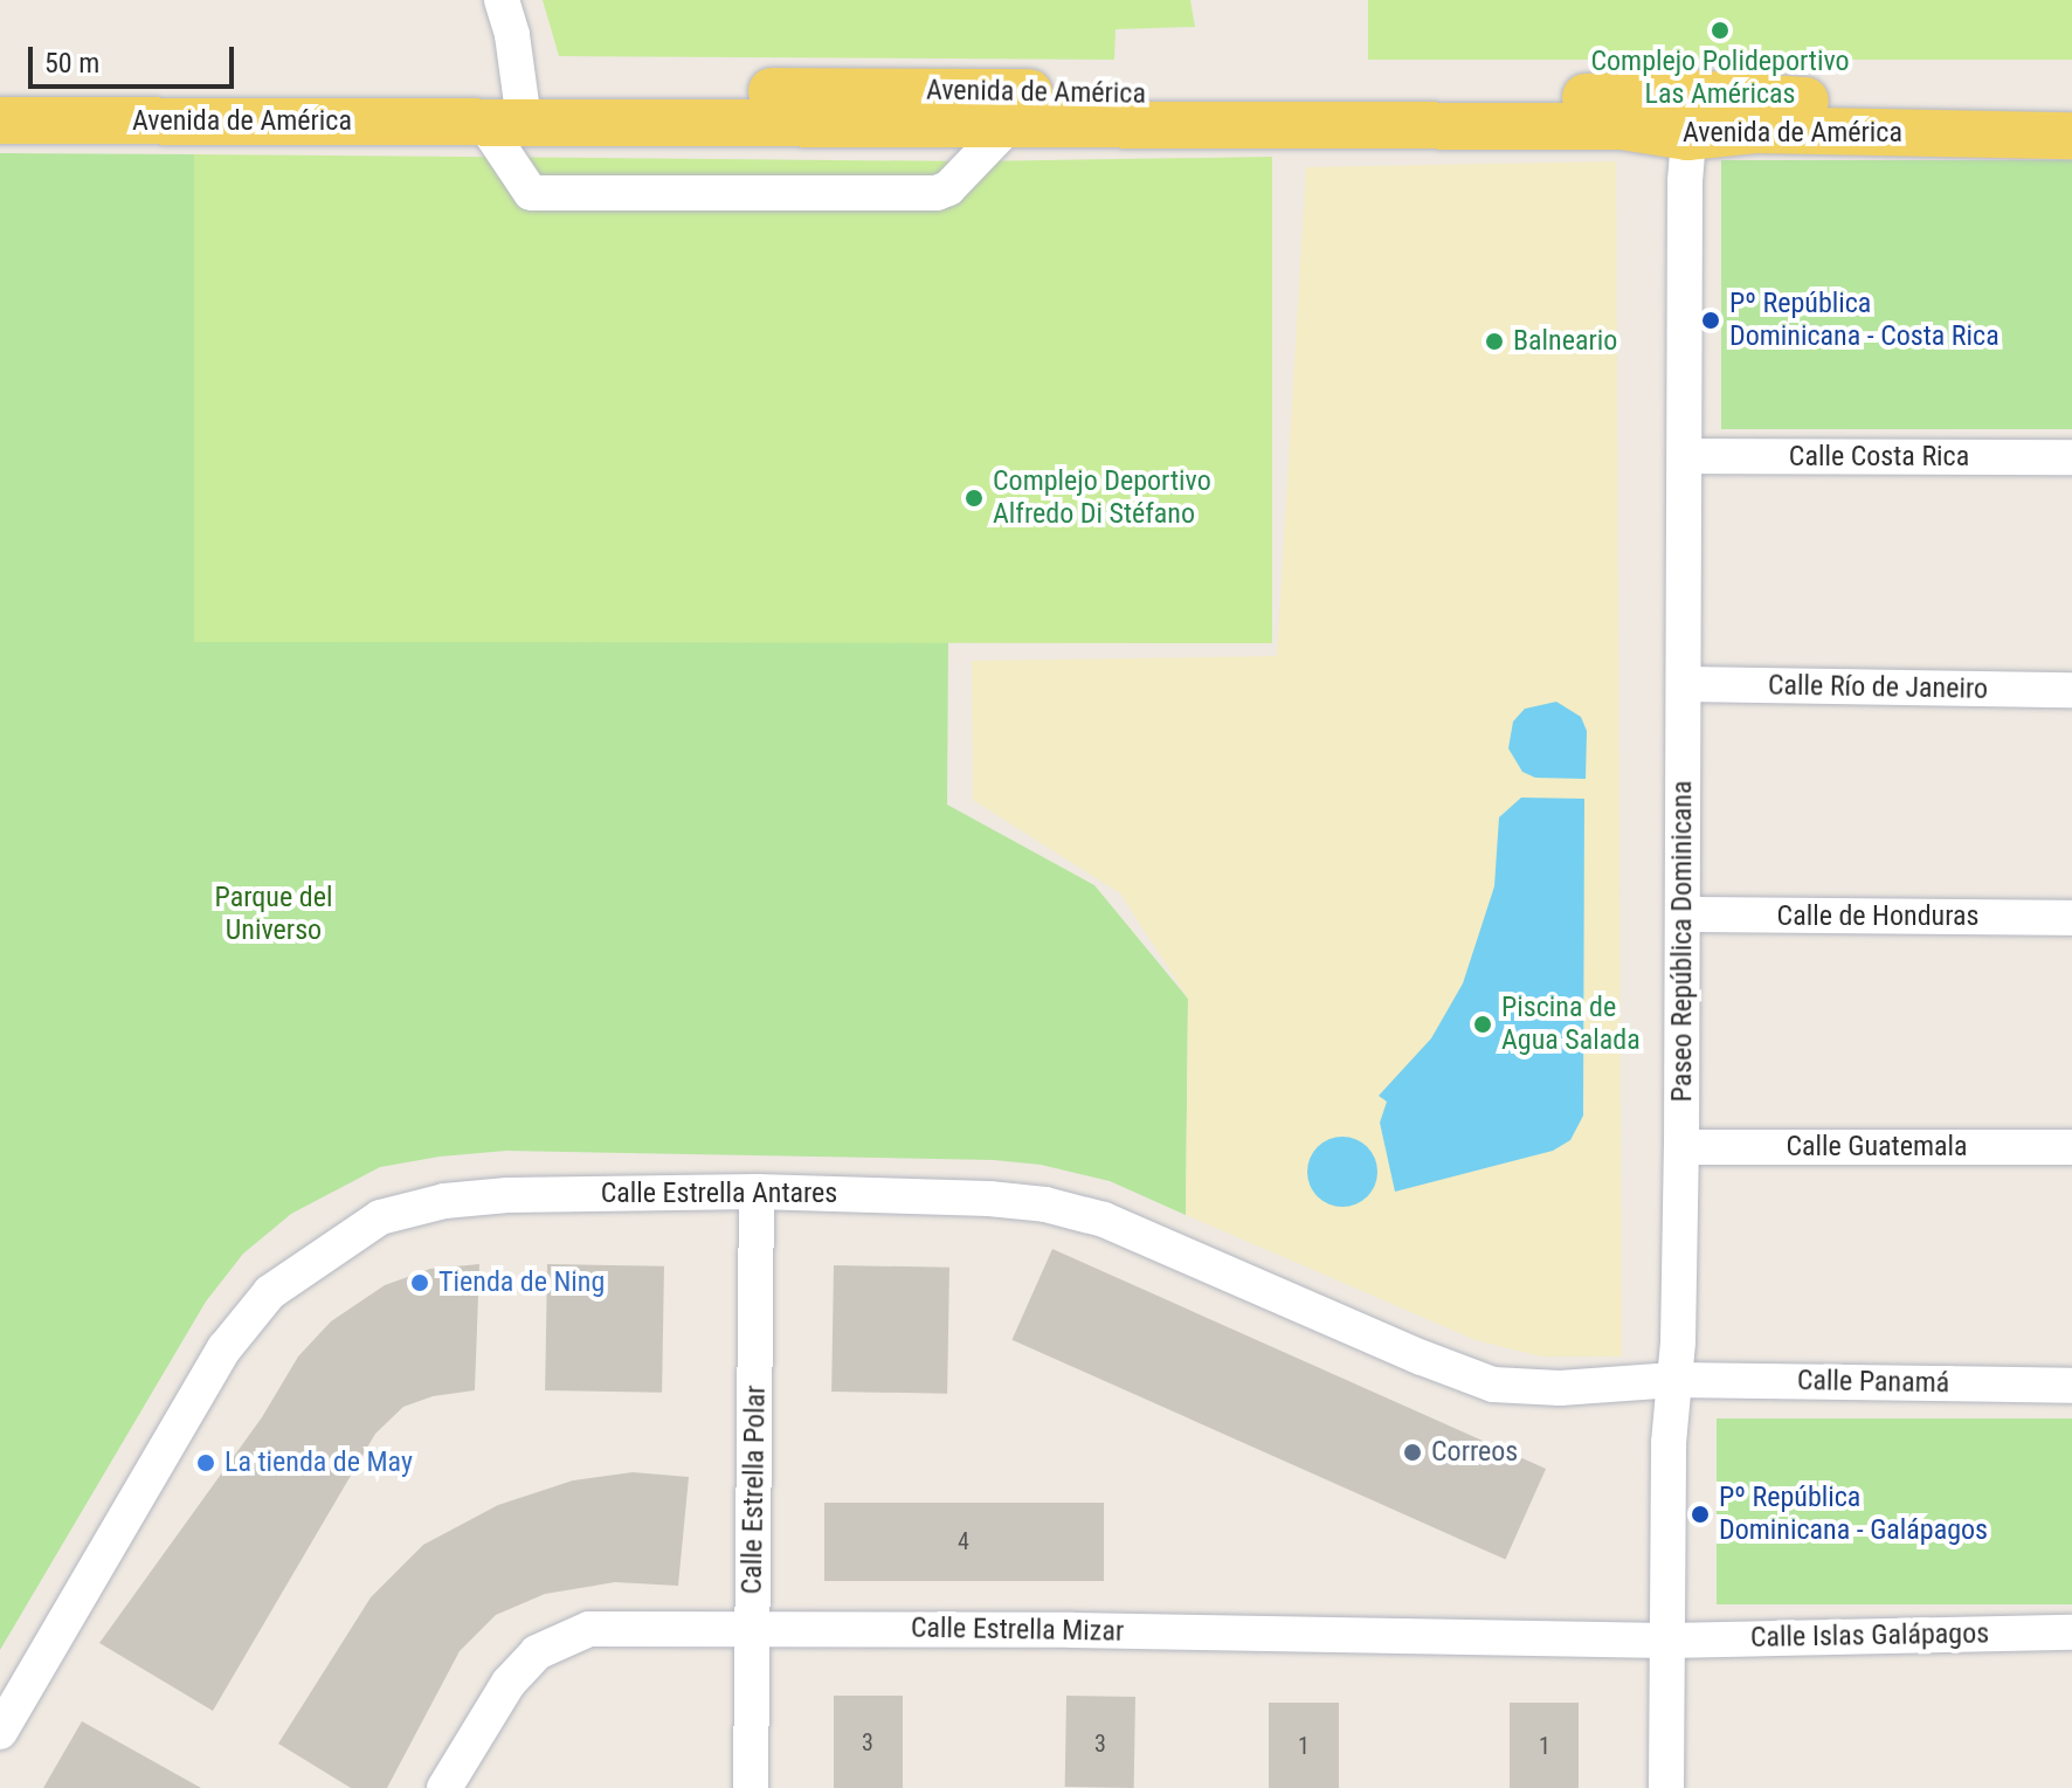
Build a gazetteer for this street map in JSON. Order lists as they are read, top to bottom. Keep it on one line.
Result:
{"streets":{"main road":["Avenida de América"],"street":["Calle Costa Rica","Calle Río de Janeiro","Calle de Honduras","Paseo República Dominicana","Calle Guatemala","Calle Estrella Antares","Calle Panamá","Calle Estrella Polar","Calle Estrella Mizar","Calle Islas Galápagos"]},"crossings":[["Avenida de América","Paseo República Dominicana"],["Calle Costa Rica","Paseo República Dominicana"],["Calle Río de Janeiro","Paseo República Dominicana"],["Calle de Honduras","Paseo República Dominicana"],["Paseo República Dominicana","Calle Guatemala"],["Paseo República Dominicana","Calle Estrella Antares"],["Paseo República Dominicana","Calle Panamá"],["Paseo República Dominicana","Calle Estrella Mizar"],["Paseo República Dominicana","Calle Islas Galápagos"],["Calle Estrella Antares","Calle Panamá"],["Calle Estrella Antares","Calle Estrella Polar"],["Calle Estrella Polar","Calle Estrella Mizar"],["Calle Estrella Mizar","Calle Islas Galápagos"]],"parks":["Parque del Universo"],"places":["Complejo Polideportivo Las Américas","Pº República Dominicana - Costa Rica","Balneario","Complejo Deportivo Alfredo Di Stéfano","Piscina de Agua Salada","Tienda de Ning","Correos","La tienda de May","Pº República Dominicana - Galápagos"],"house_numbers":["4","3","3","1","1"],"scale_bar":"50 m"}
